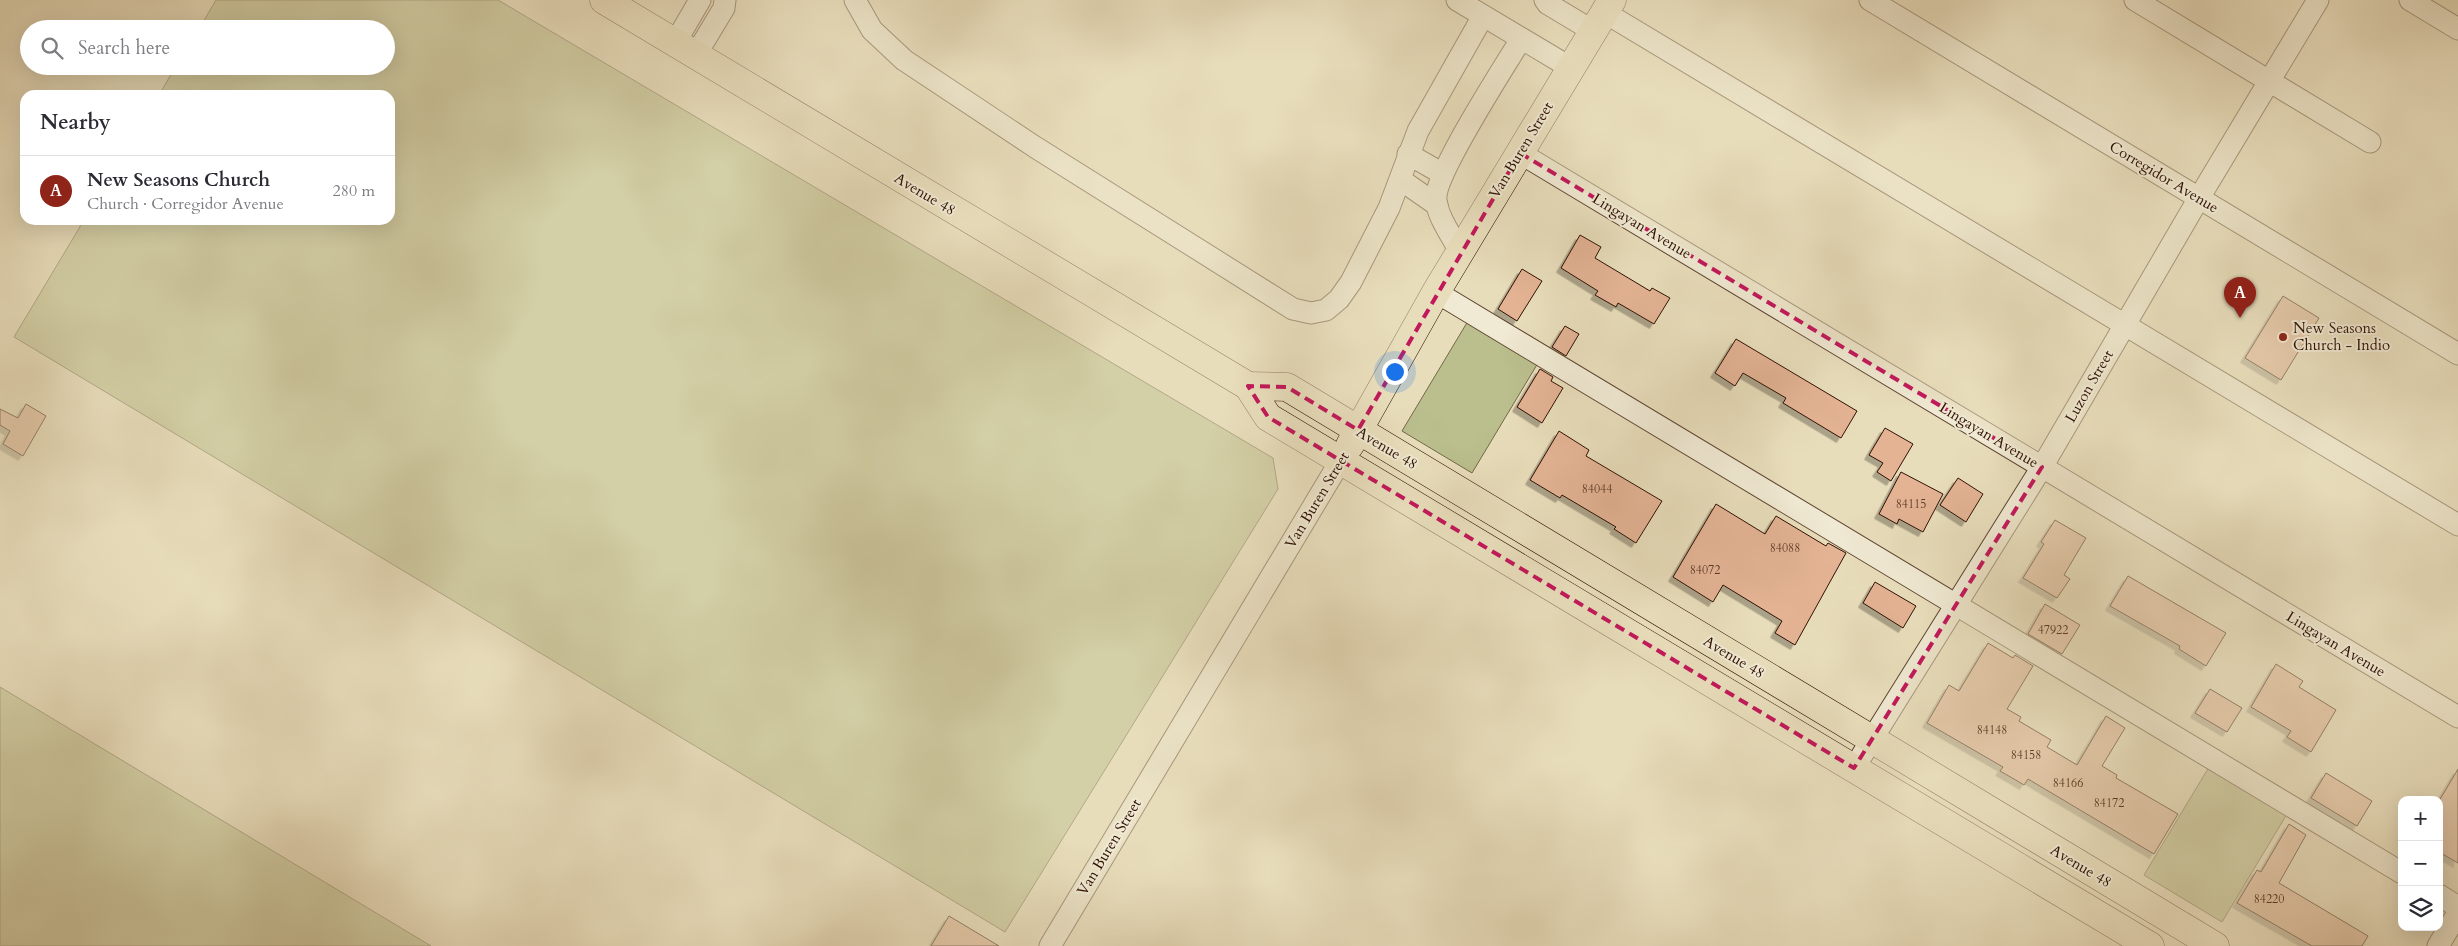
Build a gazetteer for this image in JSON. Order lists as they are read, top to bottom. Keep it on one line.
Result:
{"streets":{"main road":["Van Buren Street","Avenue 48"],"street":["Corregidor Avenue","Lingayan Avenue","Luzon Street"]},"crossings":[["Van Buren Street","Avenue 48"],["Van Buren Street","Lingayan Avenue"],["Corregidor Avenue","Luzon Street"],["Avenue 48","Luzon Street"],["Lingayan Avenue","Luzon Street"]],"places":["New Seasons Church - Indio"],"house_numbers":["84044","84115","84088","84072","47922","84148","84158","84166","84172","84220"],"page":{"search":"Search here","heading":"Nearby","list":[{"mark":"A","name":"New Seasons Church","note":"Church · Corregidor Avenue","value":"280 m"}],"pins":"A","map_buttons":["+","−"]}}
